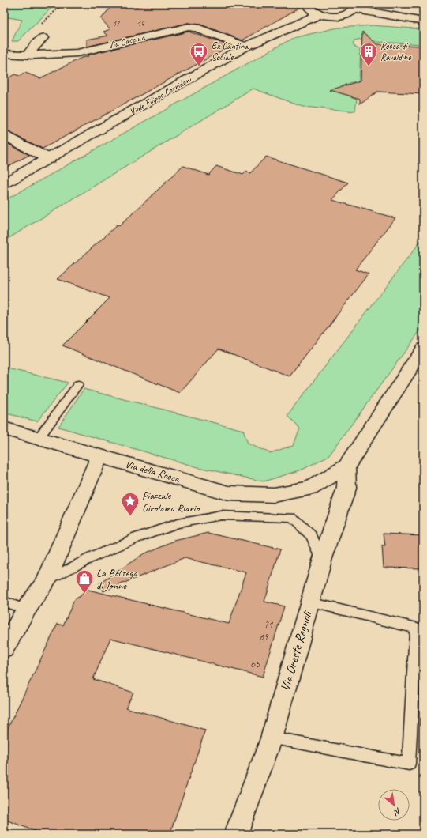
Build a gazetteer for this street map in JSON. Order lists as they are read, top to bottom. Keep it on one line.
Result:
{"streets":{"main road":["Via Cascina","Viale Filippo Corridoni","Via della Rocca","Via Oreste Regnoli"]},"crossings":[["Via Cascina","Viale Filippo Corridoni"],["Via della Rocca","Via Oreste Regnoli"]],"places":{"bus stop":["Ex Cantina Sociale"],"building":["Rocca di Ravaldino"],"place":["Piazzale Girolamo Riario"],"shop":["La Bottega di Jonne"]},"house_numbers":["12","14","71","69","65"],"north":"bottom right"}
